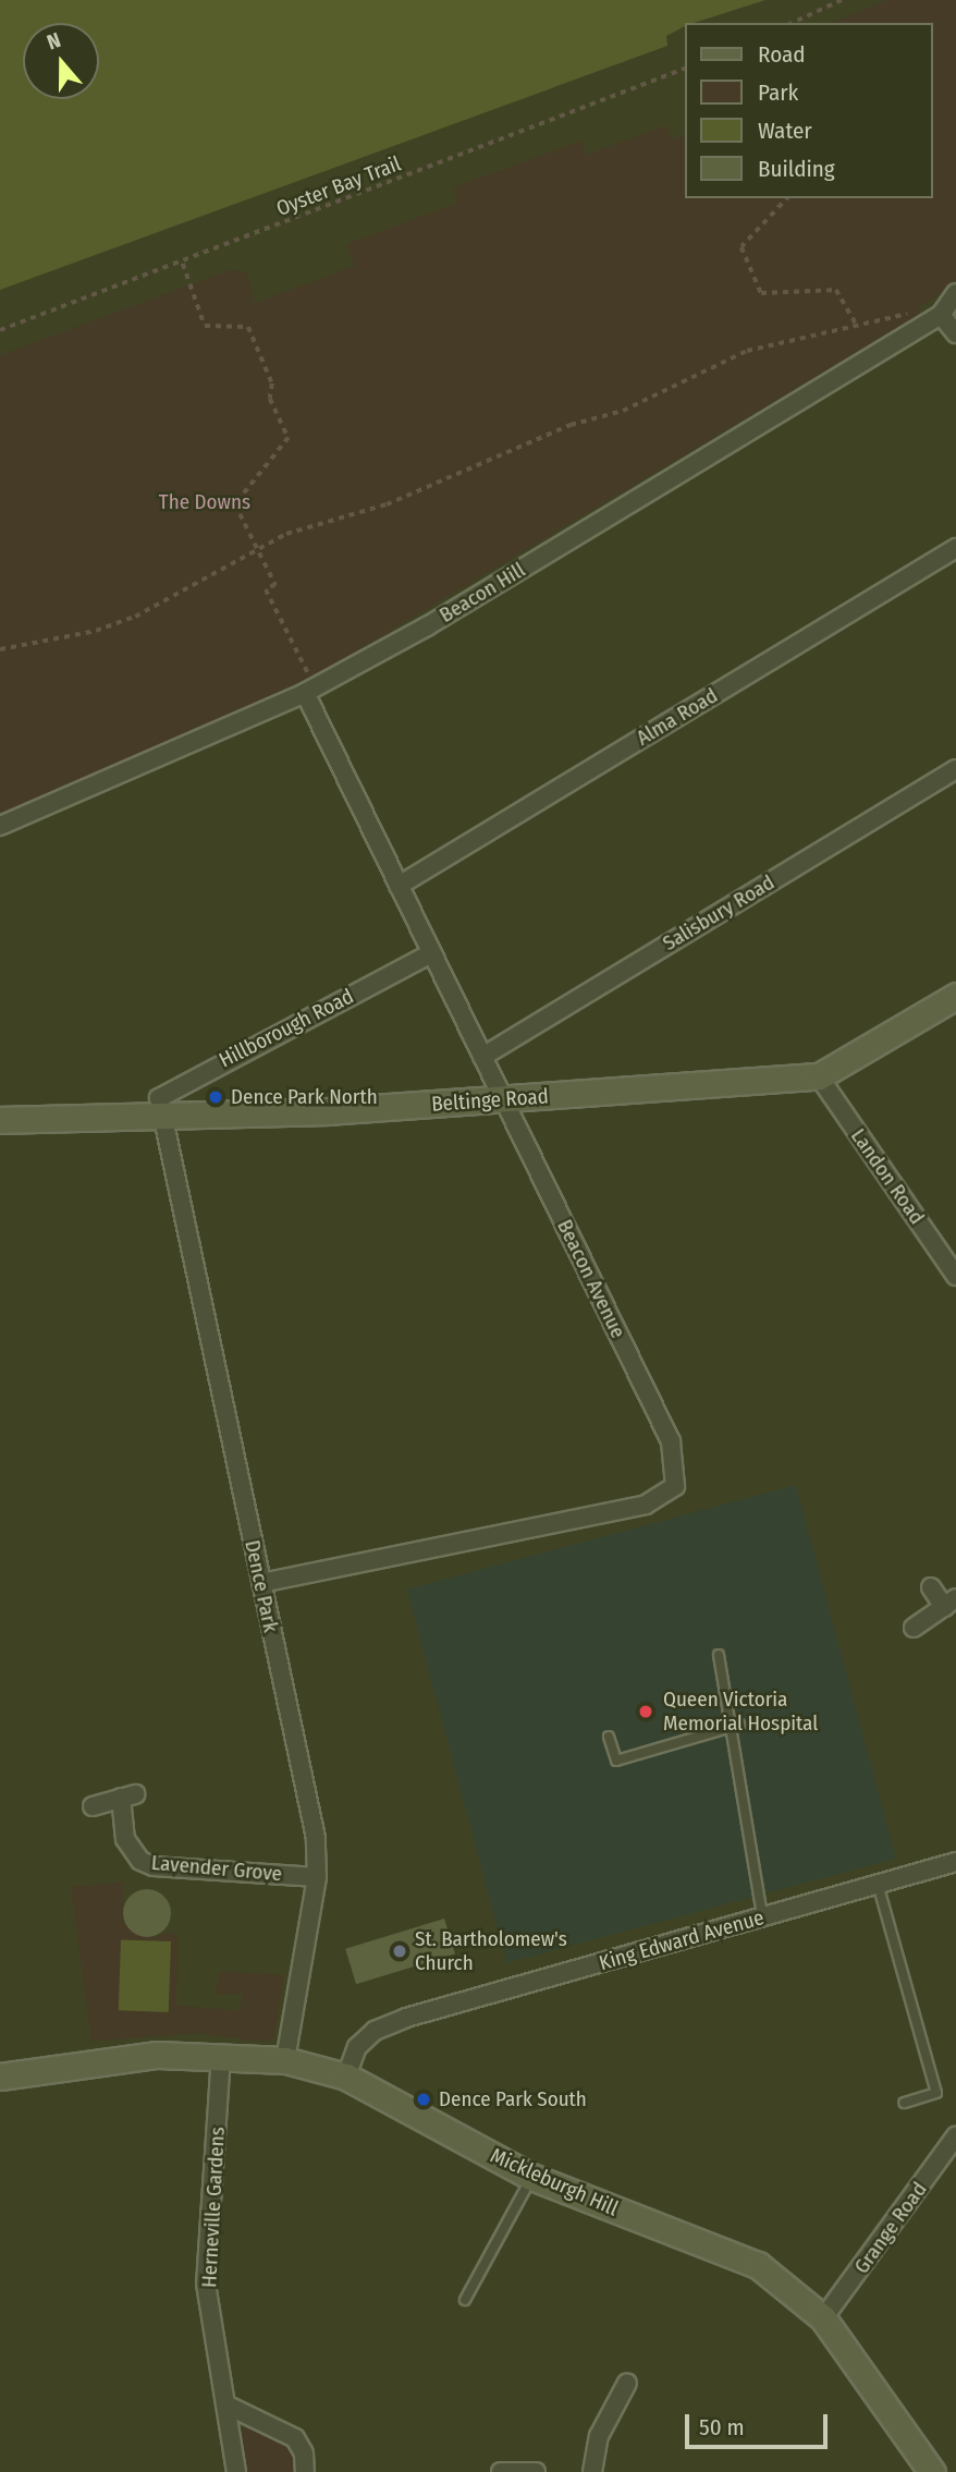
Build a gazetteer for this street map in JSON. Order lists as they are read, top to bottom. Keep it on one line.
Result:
{"streets":{"street":["Beacon Hill","Alma Road","Salisbury Road","Hillborough Road","Beltinge Road","Landon Road","Beacon Avenue","Dence Park","Lavender Grove","King Edward Avenue","Mickleburgh Hill","Herneville Gardens","Grange Road"],"path":["Oyster Bay Trail"]},"crossings":[["Beacon Hill","Beacon Avenue"],["Alma Road","Beacon Avenue"],["Salisbury Road","Beacon Avenue"],["Hillborough Road","Beltinge Road"],["Hillborough Road","Beacon Avenue"],["Hillborough Road","Dence Park"],["Beltinge Road","Landon Road"],["Beltinge Road","Beacon Avenue"],["Beltinge Road","Dence Park"],["Beacon Avenue","Dence Park"],["Dence Park","Lavender Grove"],["Dence Park","Mickleburgh Hill"],["King Edward Avenue","Mickleburgh Hill"],["Mickleburgh Hill","Herneville Gardens"],["Mickleburgh Hill","Grange Road"]],"parks":["The Downs"],"places":["Dence Park North","Queen Victoria Memorial Hospital","St. Bartholomew's Church","Dence Park South"],"legend":["Road","Park","Water","Building"],"scale_bar":"50 m","north":"top"}
